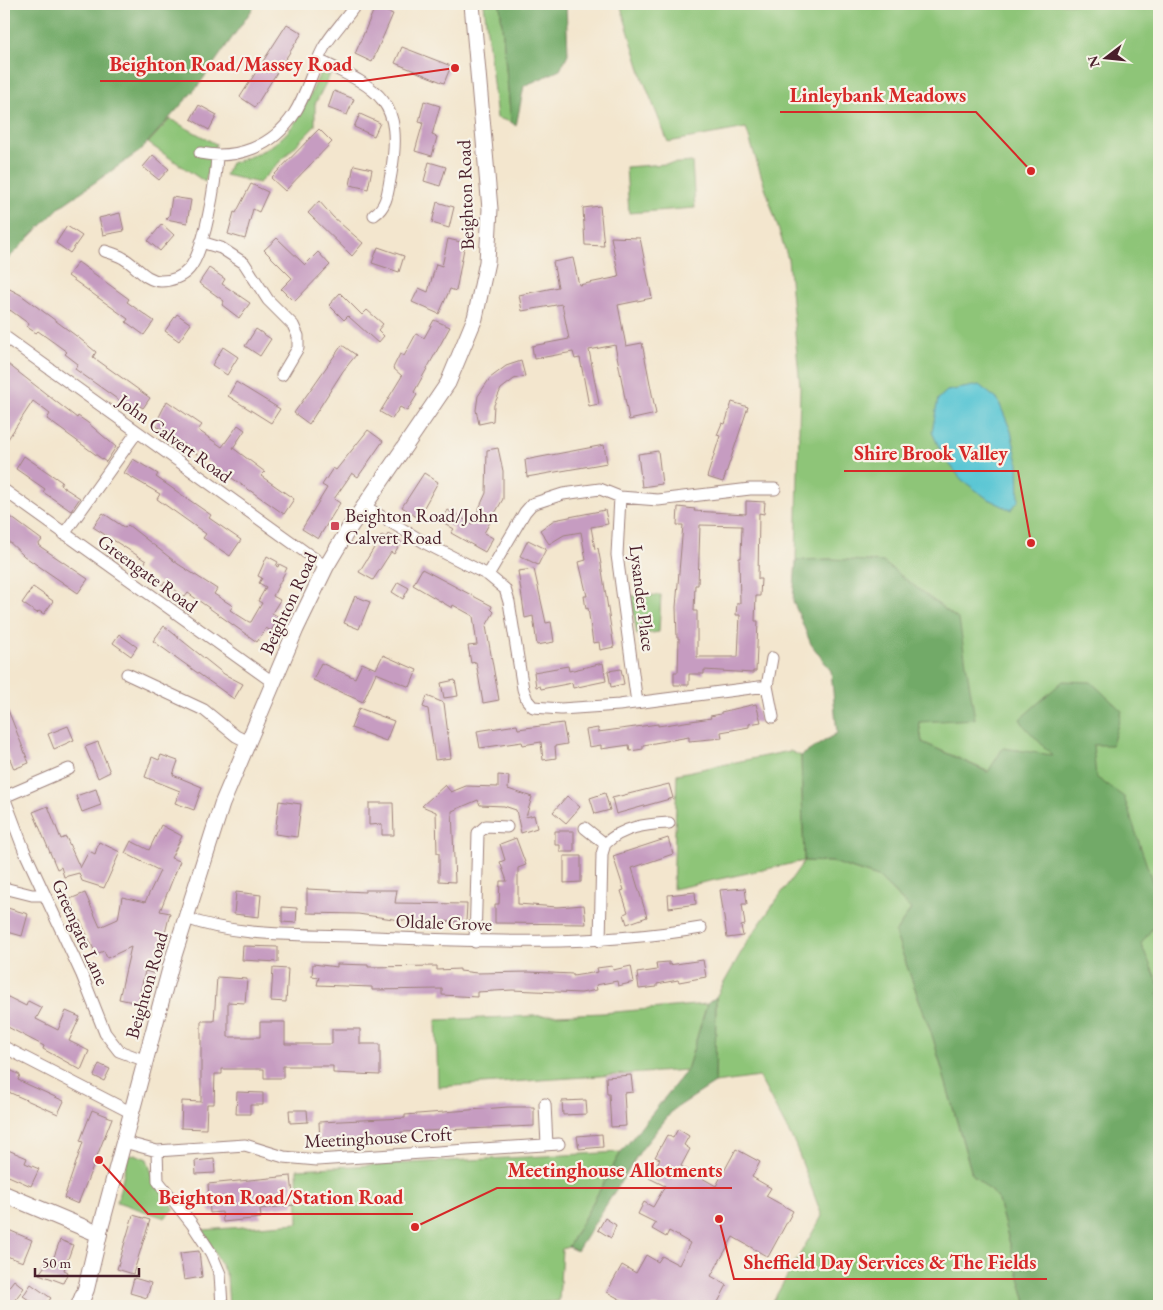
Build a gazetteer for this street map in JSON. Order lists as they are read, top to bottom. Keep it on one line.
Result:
{"streets":{"street":["Beighton Road","John Calvert Road","Greengate Road","Lysander Place","Oldale Grove","Greengate Lane","Meetinghouse Croft"]},"crossings":[["Beighton Road","John Calvert Road"],["Beighton Road","Greengate Road"],["Beighton Road","Oldale Grove"],["Beighton Road","Greengate Lane"],["Beighton Road","Meetinghouse Croft"]],"places":{"other":["Beighton Road/Massey Road","Linleybank Meadows","Shire Brook Valley","Beighton Road/Station Road","Sheffield Day Services & The Fields","Meetinghouse Allotments"],"transit":["Beighton Road/John Calvert Road"]},"scale_bar":"50 m","north":"left"}
